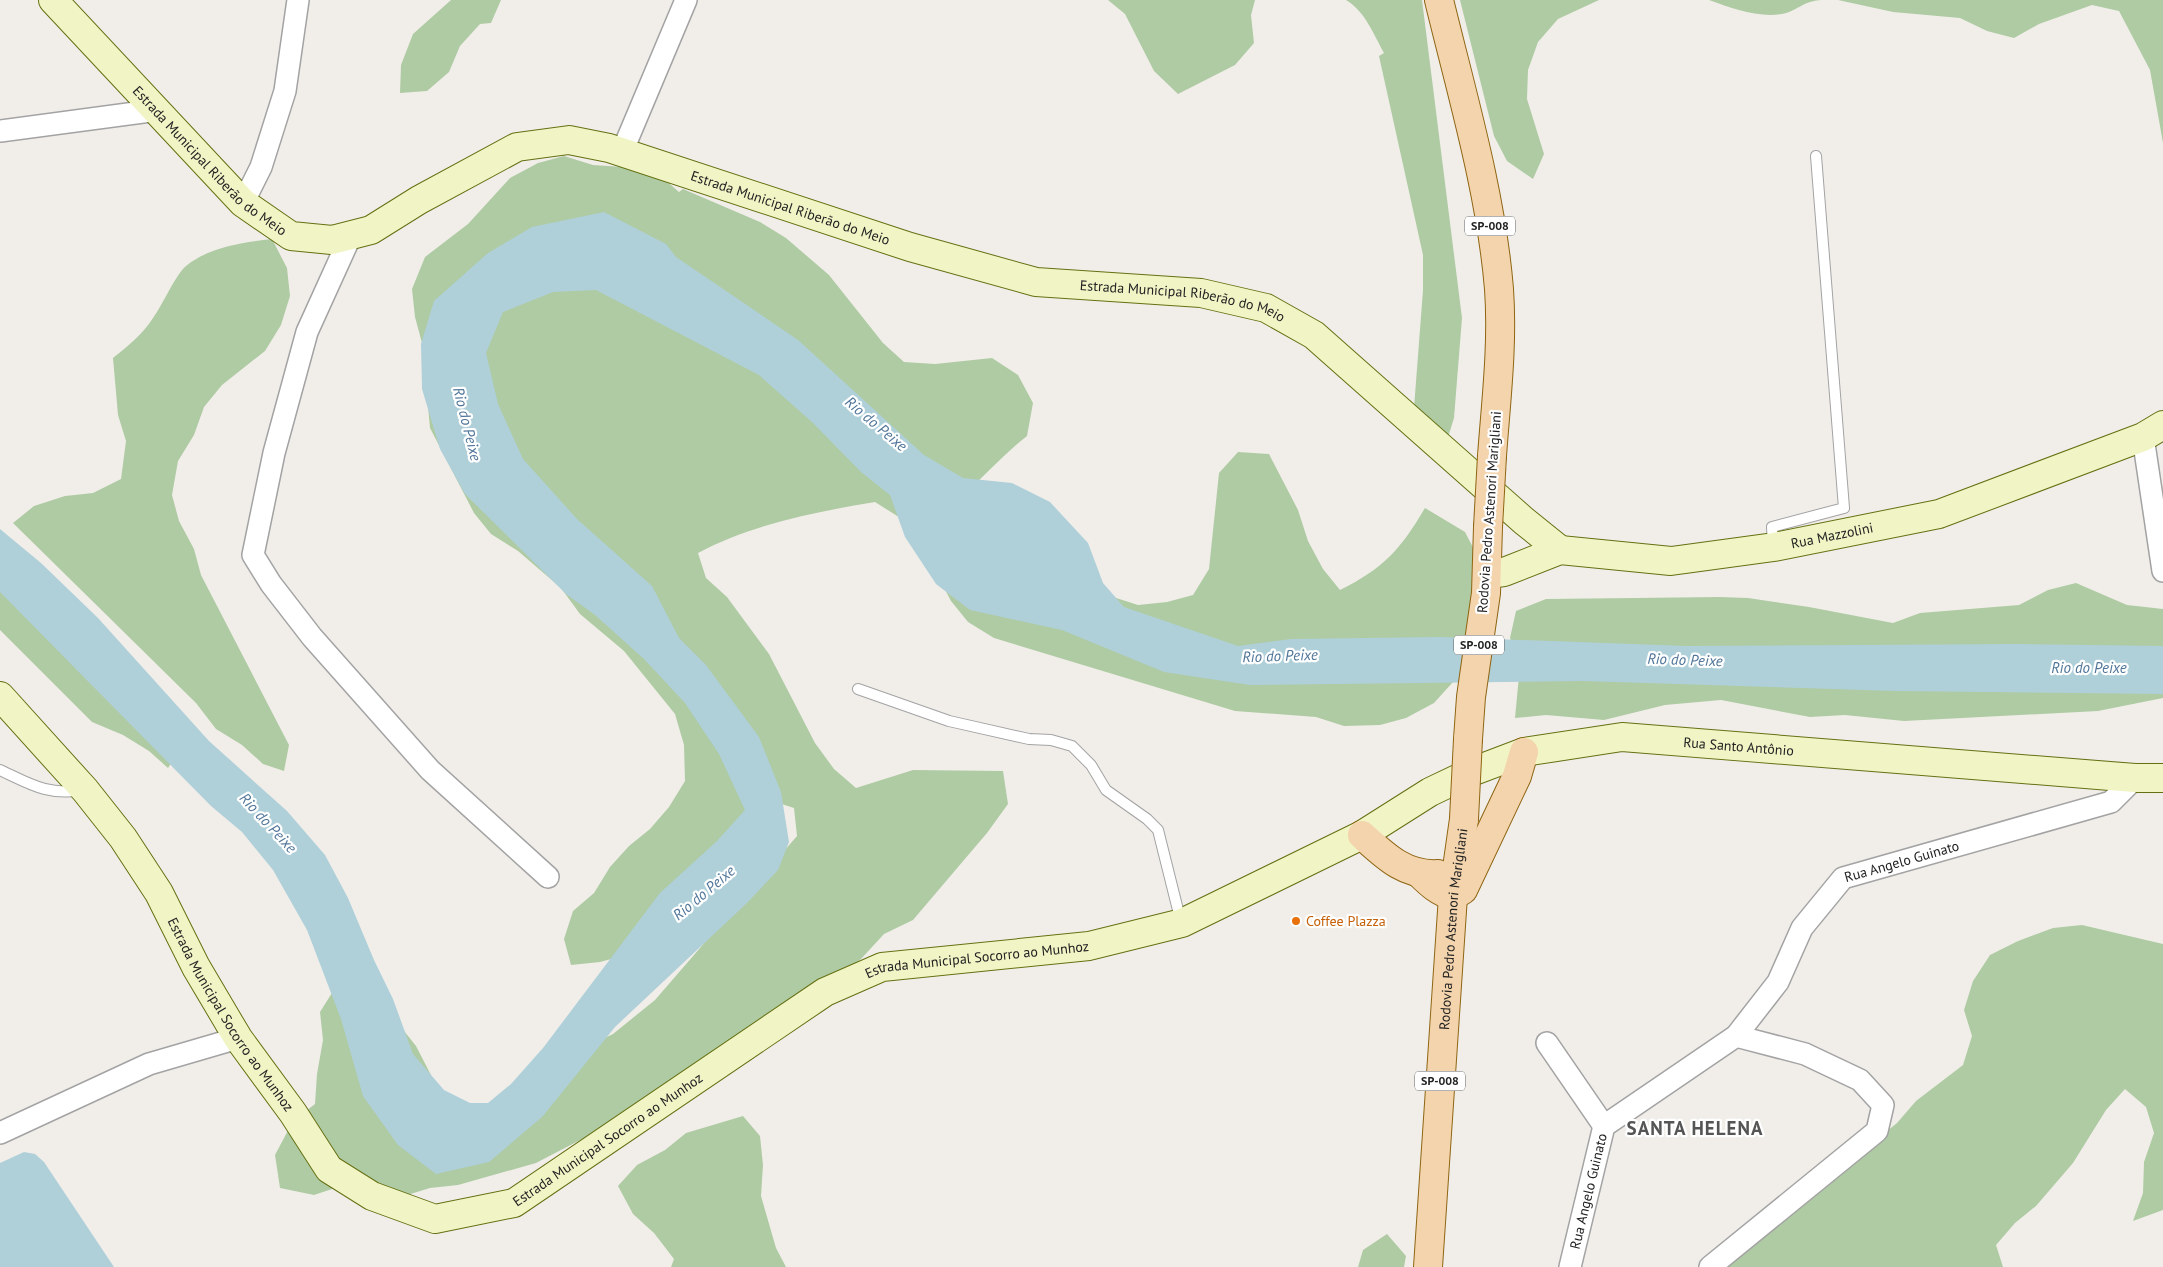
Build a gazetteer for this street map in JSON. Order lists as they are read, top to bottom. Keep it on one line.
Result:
{"streets":{"main road":["SP-008","Rodovia Pedro Astenori Marigliani"],"street":["Estrada Municipal Riberão do Meio","Rua Mazzolini","Rua Santo Antônio","Rua Angelo Guinato","Estrada Municipal Socorro ao Munhoz"]},"crossings":[["Estrada Municipal Riberão do Meio","Rua Mazzolini"],["Rodovia Pedro Astenori Marigliani","Rua Mazzolini"],["Rua Santo Antônio","Rua Angelo Guinato"],["Rua Santo Antônio","Estrada Municipal Socorro ao Munhoz"]],"districts":["SANTA HELENA"],"water":["Rio do Peixe"],"places":["Coffee Plazza"]}
